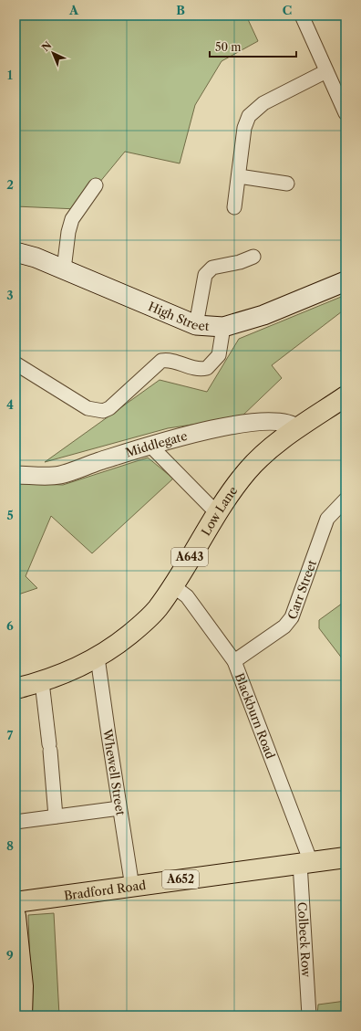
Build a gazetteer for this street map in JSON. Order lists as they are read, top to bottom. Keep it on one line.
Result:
{"streets":{"main road":["High Street","Low Lane","A643","A652","Bradford Road"],"street":["Middlegate","Carr Street","Blackburn Road","Whewell Street","Colbeck Row"]},"crossings":[["Middlegate","Low Lane"],["Low Lane","Blackburn Road"],["Low Lane","Whewell Street"],["Carr Street","Blackburn Road"],["Blackburn Road","Bradford Road"],["Blackburn Road","Colbeck Row"],["Whewell Street","Bradford Road"],["Bradford Road","Colbeck Row"]],"scale_bar":"50 m","north":"top left","grid":{"columns":["A","B","C"],"rows":["1","2","3","4","5","6","7","8","9"]}}
